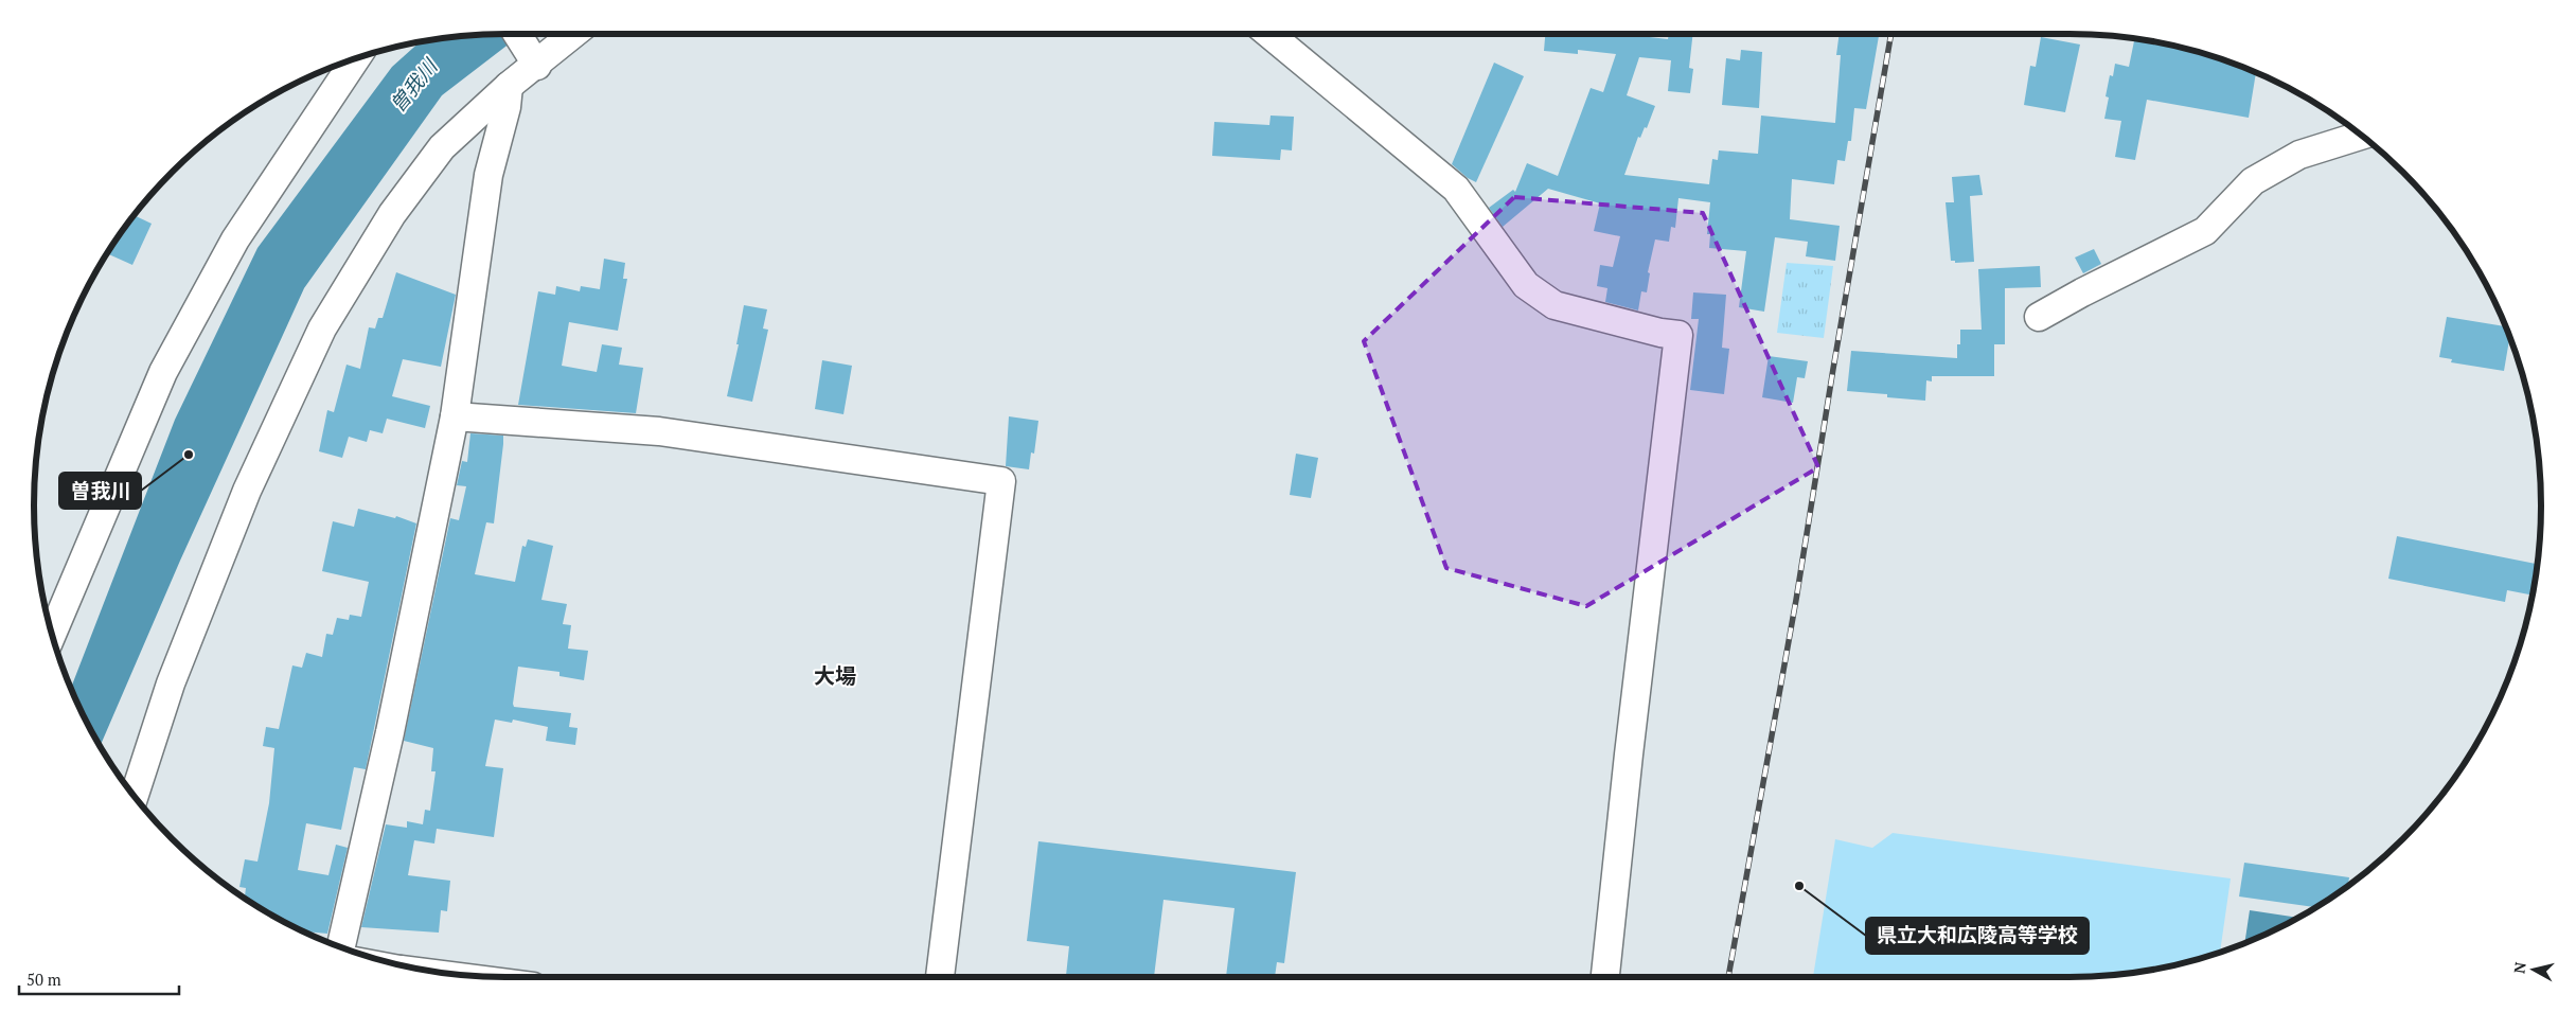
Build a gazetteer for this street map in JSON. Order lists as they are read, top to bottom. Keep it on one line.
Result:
{"districts":["大場"],"water":["曽我川"],"places":["曽我川","県立大和広陵高等学校"],"scale_bar":"50 m","north":"left"}
